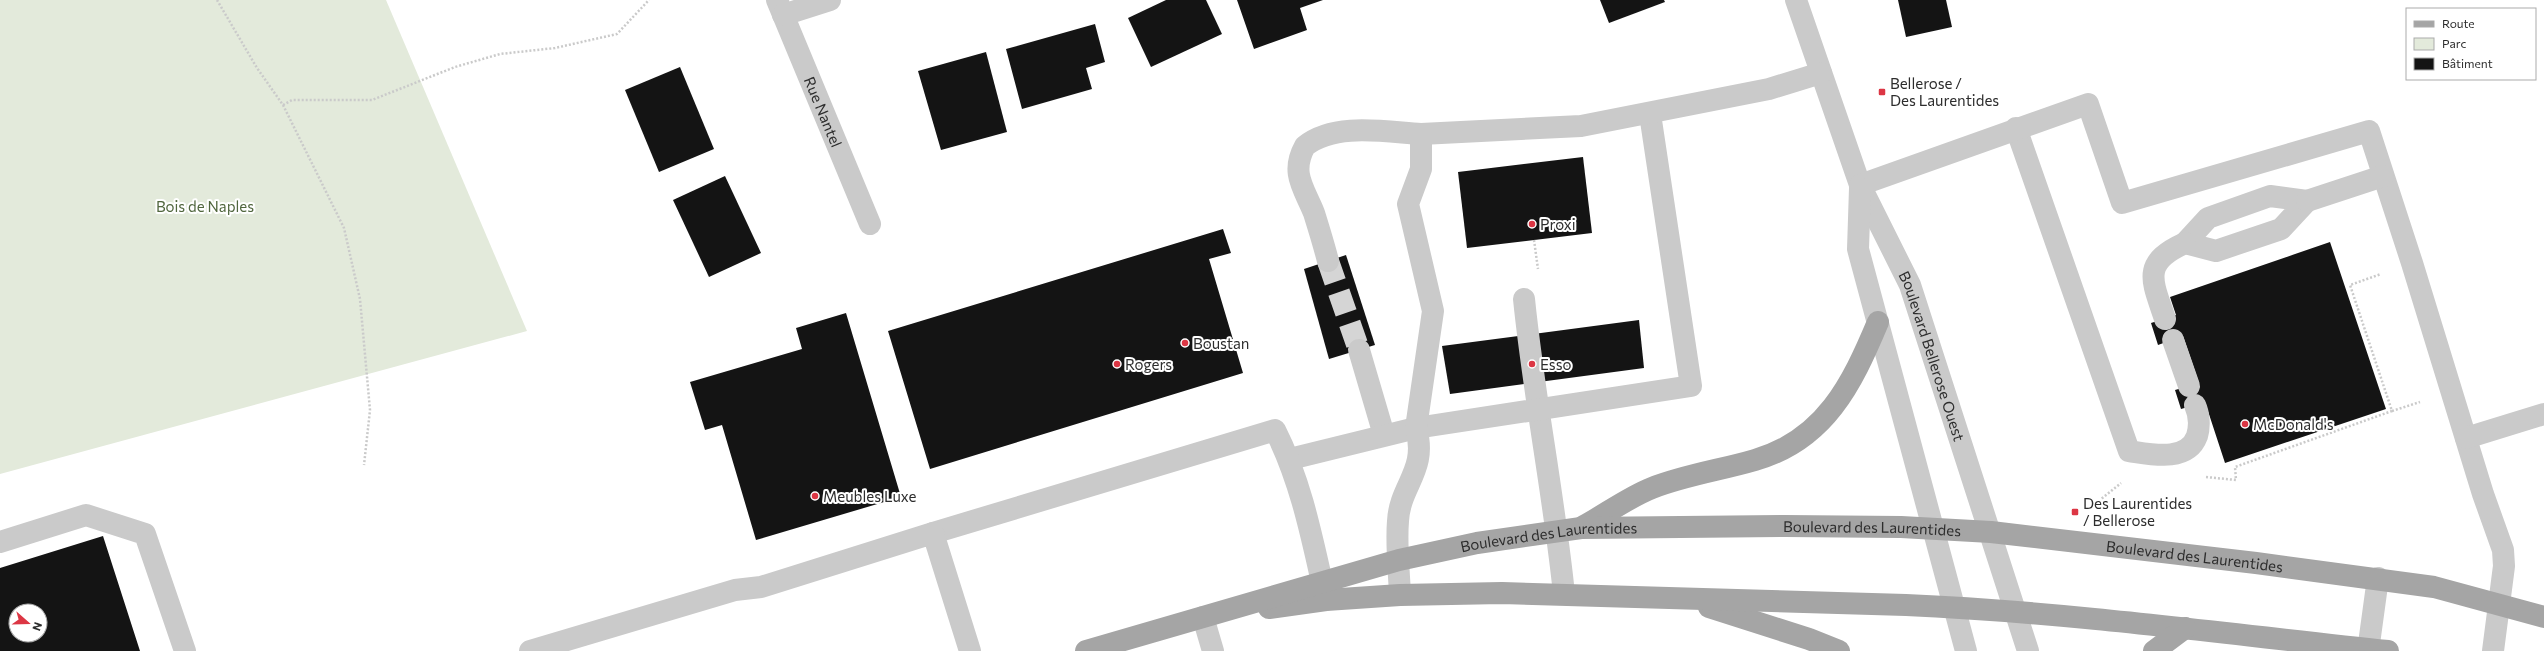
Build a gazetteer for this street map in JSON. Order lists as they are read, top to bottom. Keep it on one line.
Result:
{"streets":{"main road":["Boulevard des Laurentides"],"street":["Rue Nantel","Boulevard Bellerose Ouest"]},"crossings":[["Boulevard Bellerose Ouest","Boulevard des Laurentides"]],"parks":["Bois de Naples"],"places":{"transit":["Bellerose / Des Laurentides","Des Laurentides / Bellerose"],"other":["Proxi","Boustan","Rogers","Esso","McDonald's","Meubles Luxe"]},"legend":["Route","Parc","Bâtiment"],"north":"right"}
